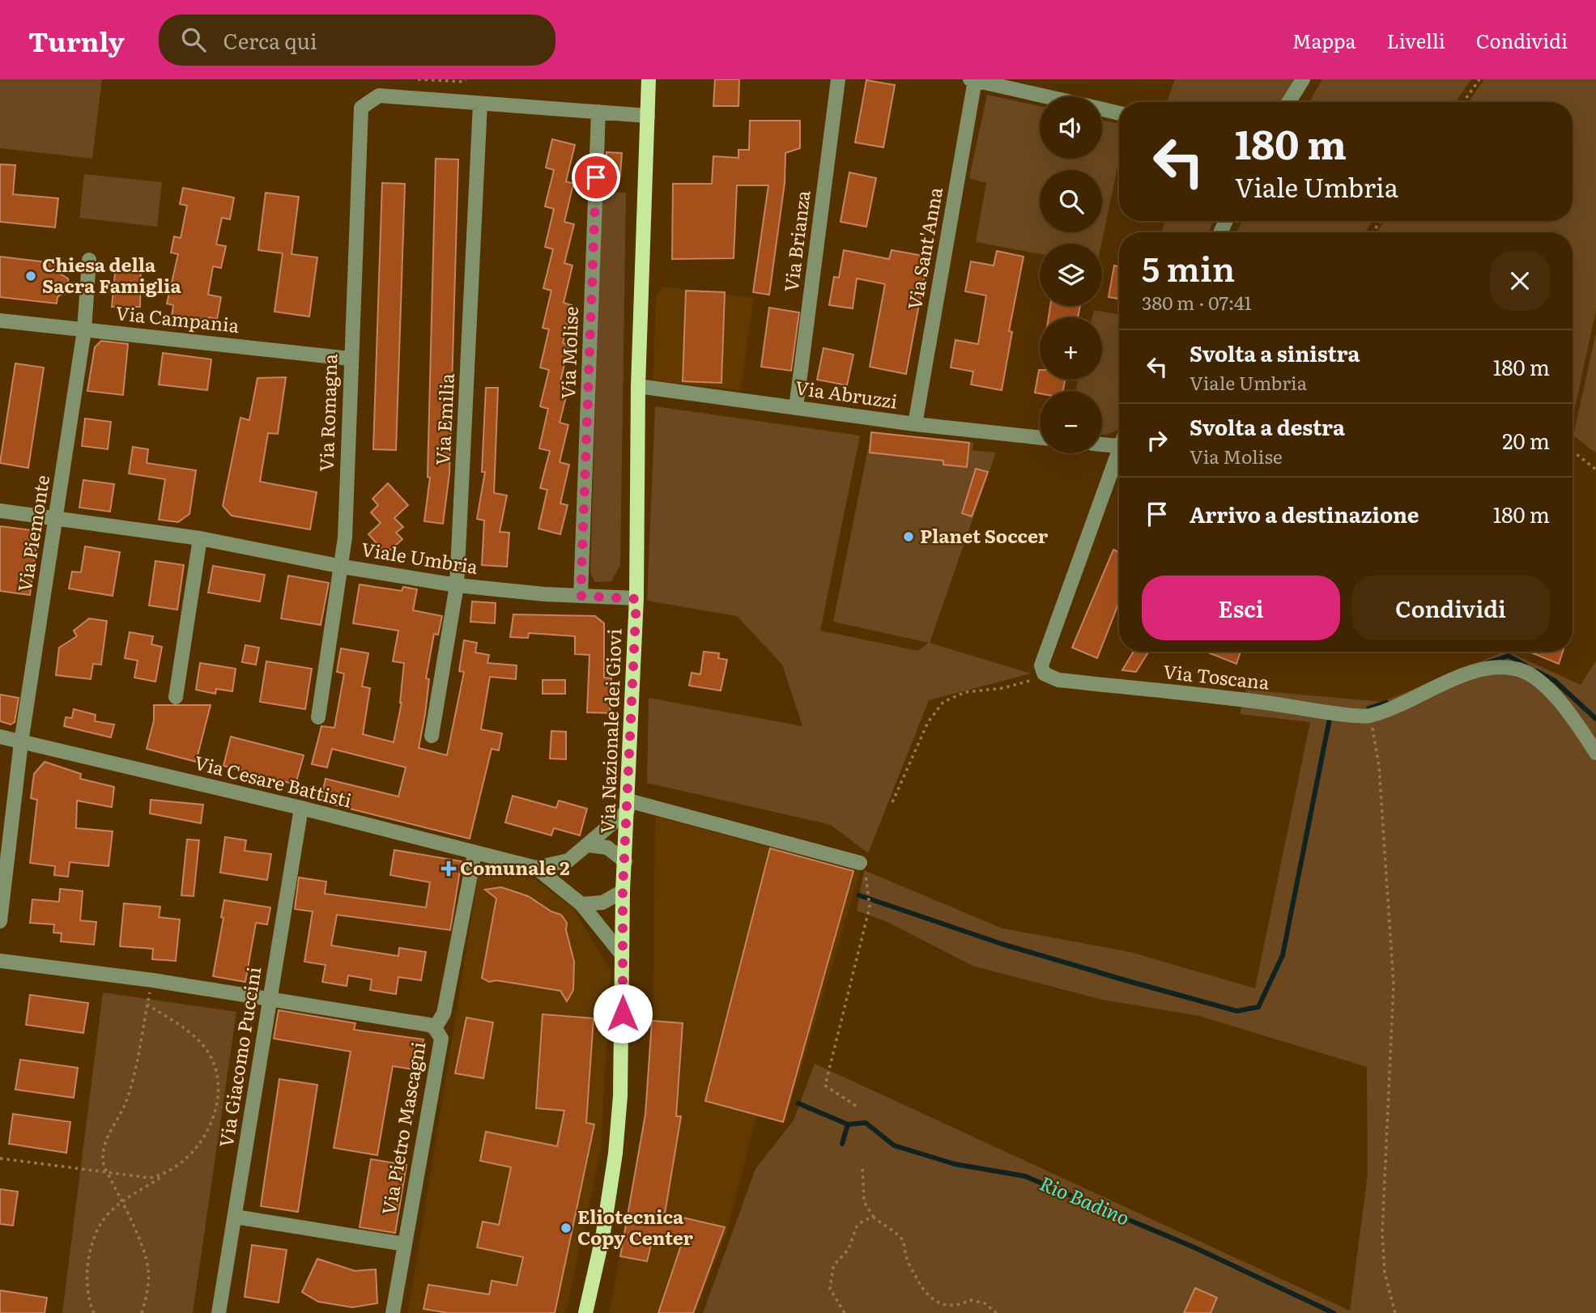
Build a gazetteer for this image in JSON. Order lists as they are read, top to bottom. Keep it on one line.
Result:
{"streets":{"main road":["Via Nazionale dei Giovi"],"street":["Via Brianza","Via Sant'Anna","Via Campania","Via Molise","Via Abruzzi","Via Romagna","Via Emilia","Via Piemonte","Viale Umbria","Via Toscana","Via Cesare Battisti","Via Giacomo Puccini","Via Pietro Mascagni"]},"crossings":[["Via Brianza","Via Abruzzi"],["Via Sant'Anna","Via Abruzzi"],["Via Campania","Via Romagna"],["Via Campania","Via Piemonte"],["Via Molise","Viale Umbria"],["Via Abruzzi","Via Nazionale dei Giovi"],["Via Romagna","Via Emilia"],["Via Romagna","Viale Umbria"],["Via Emilia","Viale Umbria"],["Via Piemonte","Viale Umbria"],["Via Piemonte","Via Cesare Battisti"],["Viale Umbria","Via Nazionale dei Giovi"],["Via Nazionale dei Giovi","Via Cesare Battisti"],["Via Cesare Battisti","Via Giacomo Puccini"],["Via Cesare Battisti","Via Pietro Mascagni"]],"water":["Rio Badino"],"places":{"other":["Chiesa della Sacra Famiglia","Planet Soccer","Eliotecnica Copy Center"],"health":["Comunale 2"]},"page":{"header":"Turnly","search":"Cerca qui","nav":["Mappa","Livelli","Condividi"],"map_buttons":["+","−"],"turn":["180 m","Viale Umbria"],"heading":["5 min","380 m · 07:41"],"list":[{"name":"Svolta a sinistra","note":"Viale Umbria","value":"180 m"},{"name":"Svolta a destra","note":"Via Molise","value":"20 m"},{"name":"Arrivo a destinazione","value":"180 m"}],"buttons":["Esci","Condividi"]}}
